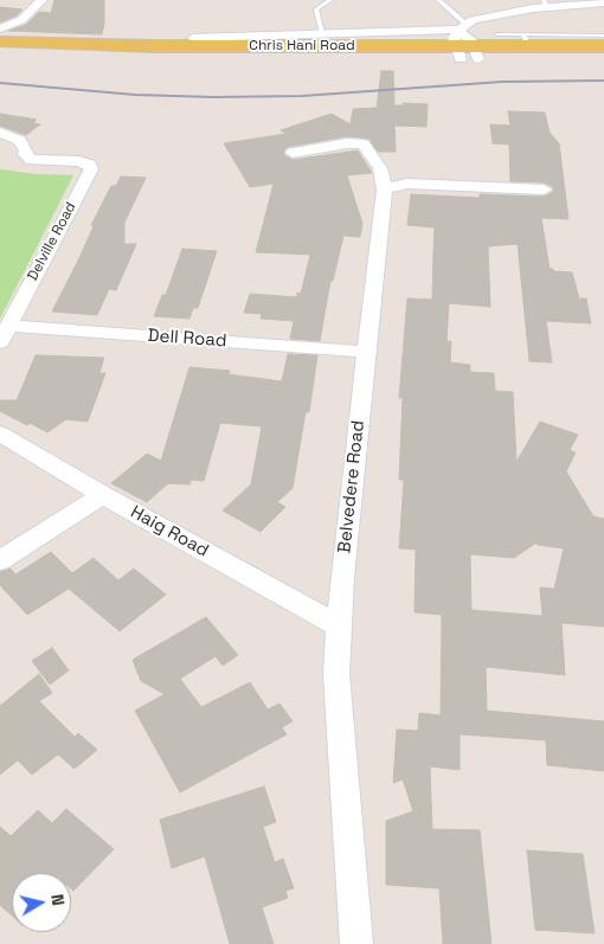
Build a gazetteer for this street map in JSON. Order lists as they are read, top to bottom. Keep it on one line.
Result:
{"streets":{"main road":["Chris Hani Road"],"street":["Delville Road","Dell Road","Belvedere Road","Haig Road"]},"crossings":[["Delville Road","Dell Road"],["Dell Road","Belvedere Road"],["Belvedere Road","Haig Road"]],"north":"right"}
